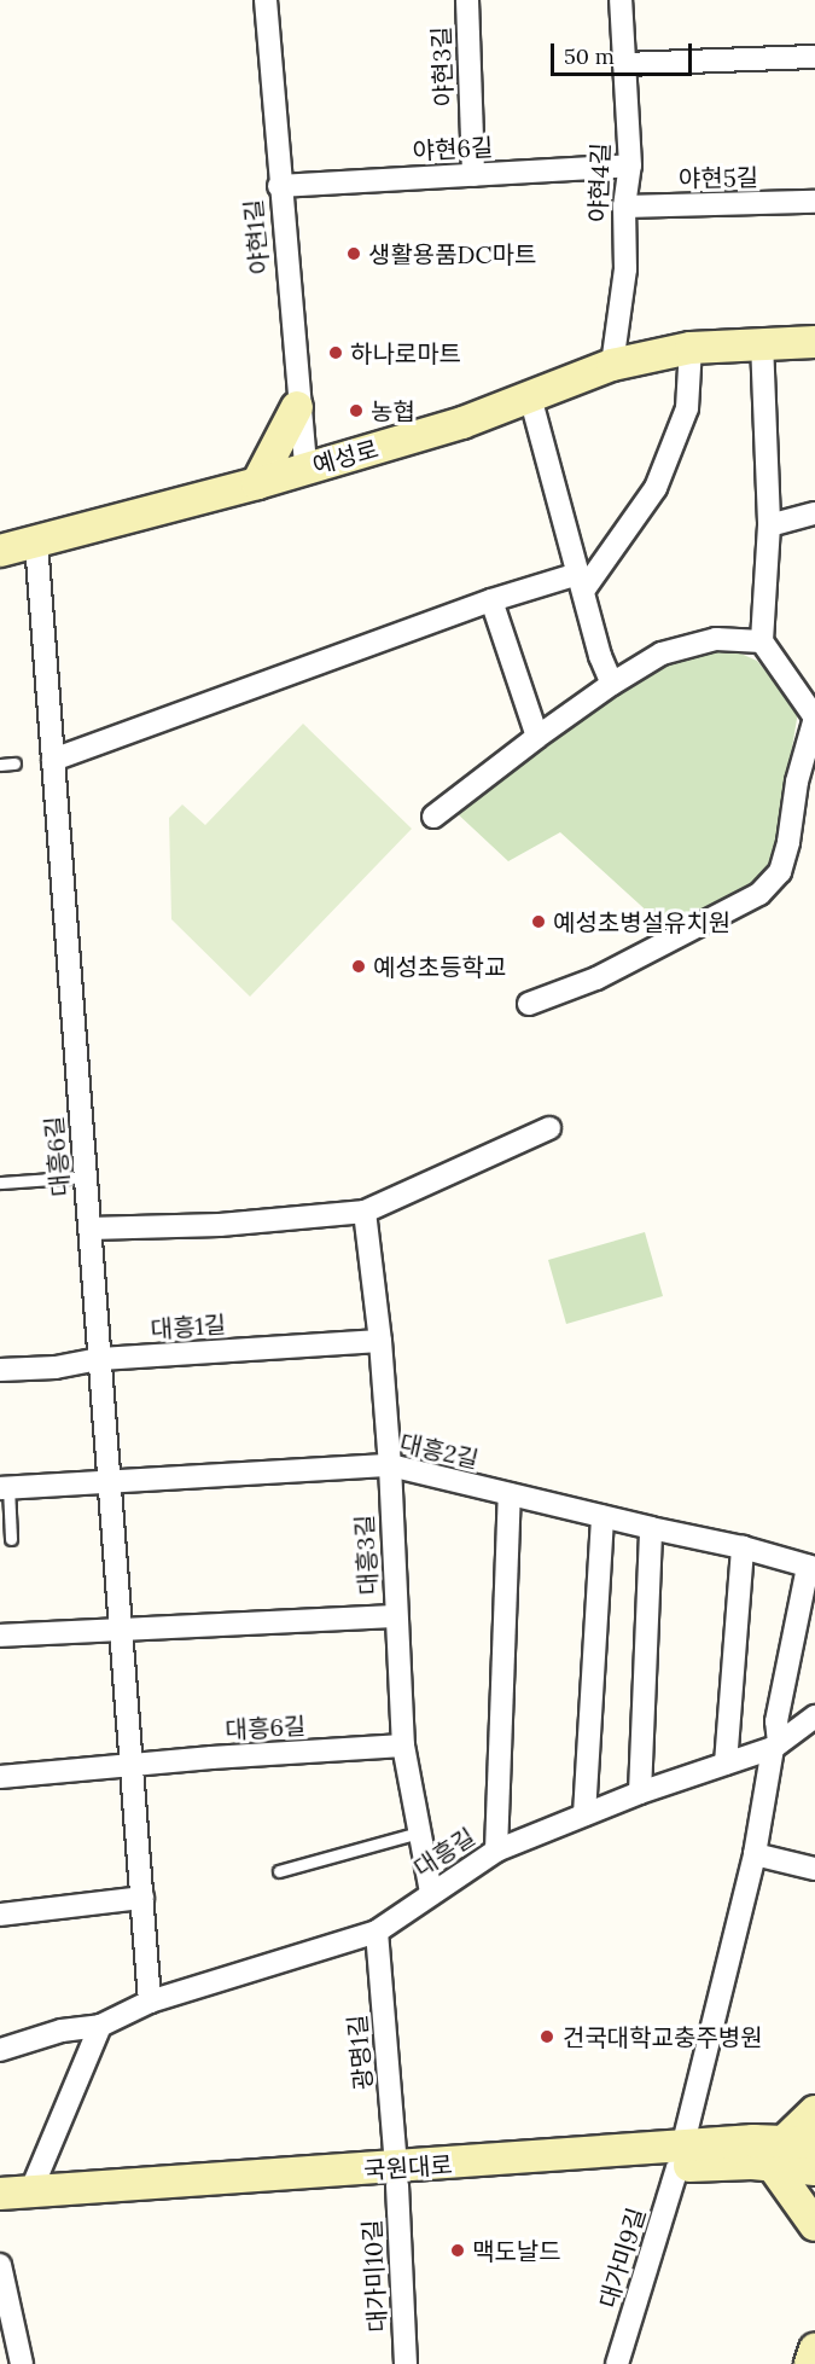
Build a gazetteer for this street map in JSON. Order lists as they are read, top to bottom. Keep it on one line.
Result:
{"streets":{"street":["야현3길","야현6길","야현5길","야현4길","야현1길","예성로","대흥6길","대흥1길","대흥2길","대흥3길","대흥길","광명1길","국원대로","대가미9길","대가미10길"]},"crossings":[["야현3길","야현6길"],["야현6길","야현4길"],["야현6길","야현1길"],["야현5길","야현4길"],["야현4길","예성로"],["야현1길","예성로"],["예성로","대흥6길"],["대흥6길","대흥1길"],["대흥6길","대흥2길"],["대흥6길","대흥3길"],["대흥6길","대흥길"],["대흥1길","대흥3길"],["대흥2길","대흥3길"],["대흥2길","대가미9길"],["대흥3길","대흥길"],["대흥길","광명1길"],["대흥길","대가미9길"],["광명1길","국원대로"],["광명1길","대가미10길"],["국원대로","대가미9길"],["국원대로","대가미10길"]],"places":["생활용품DC마트","하나로마트","농협","예성초병설유치원","예성초등학교","건국대학교충주병원","맥도날드"],"scale_bar":"50 m"}
